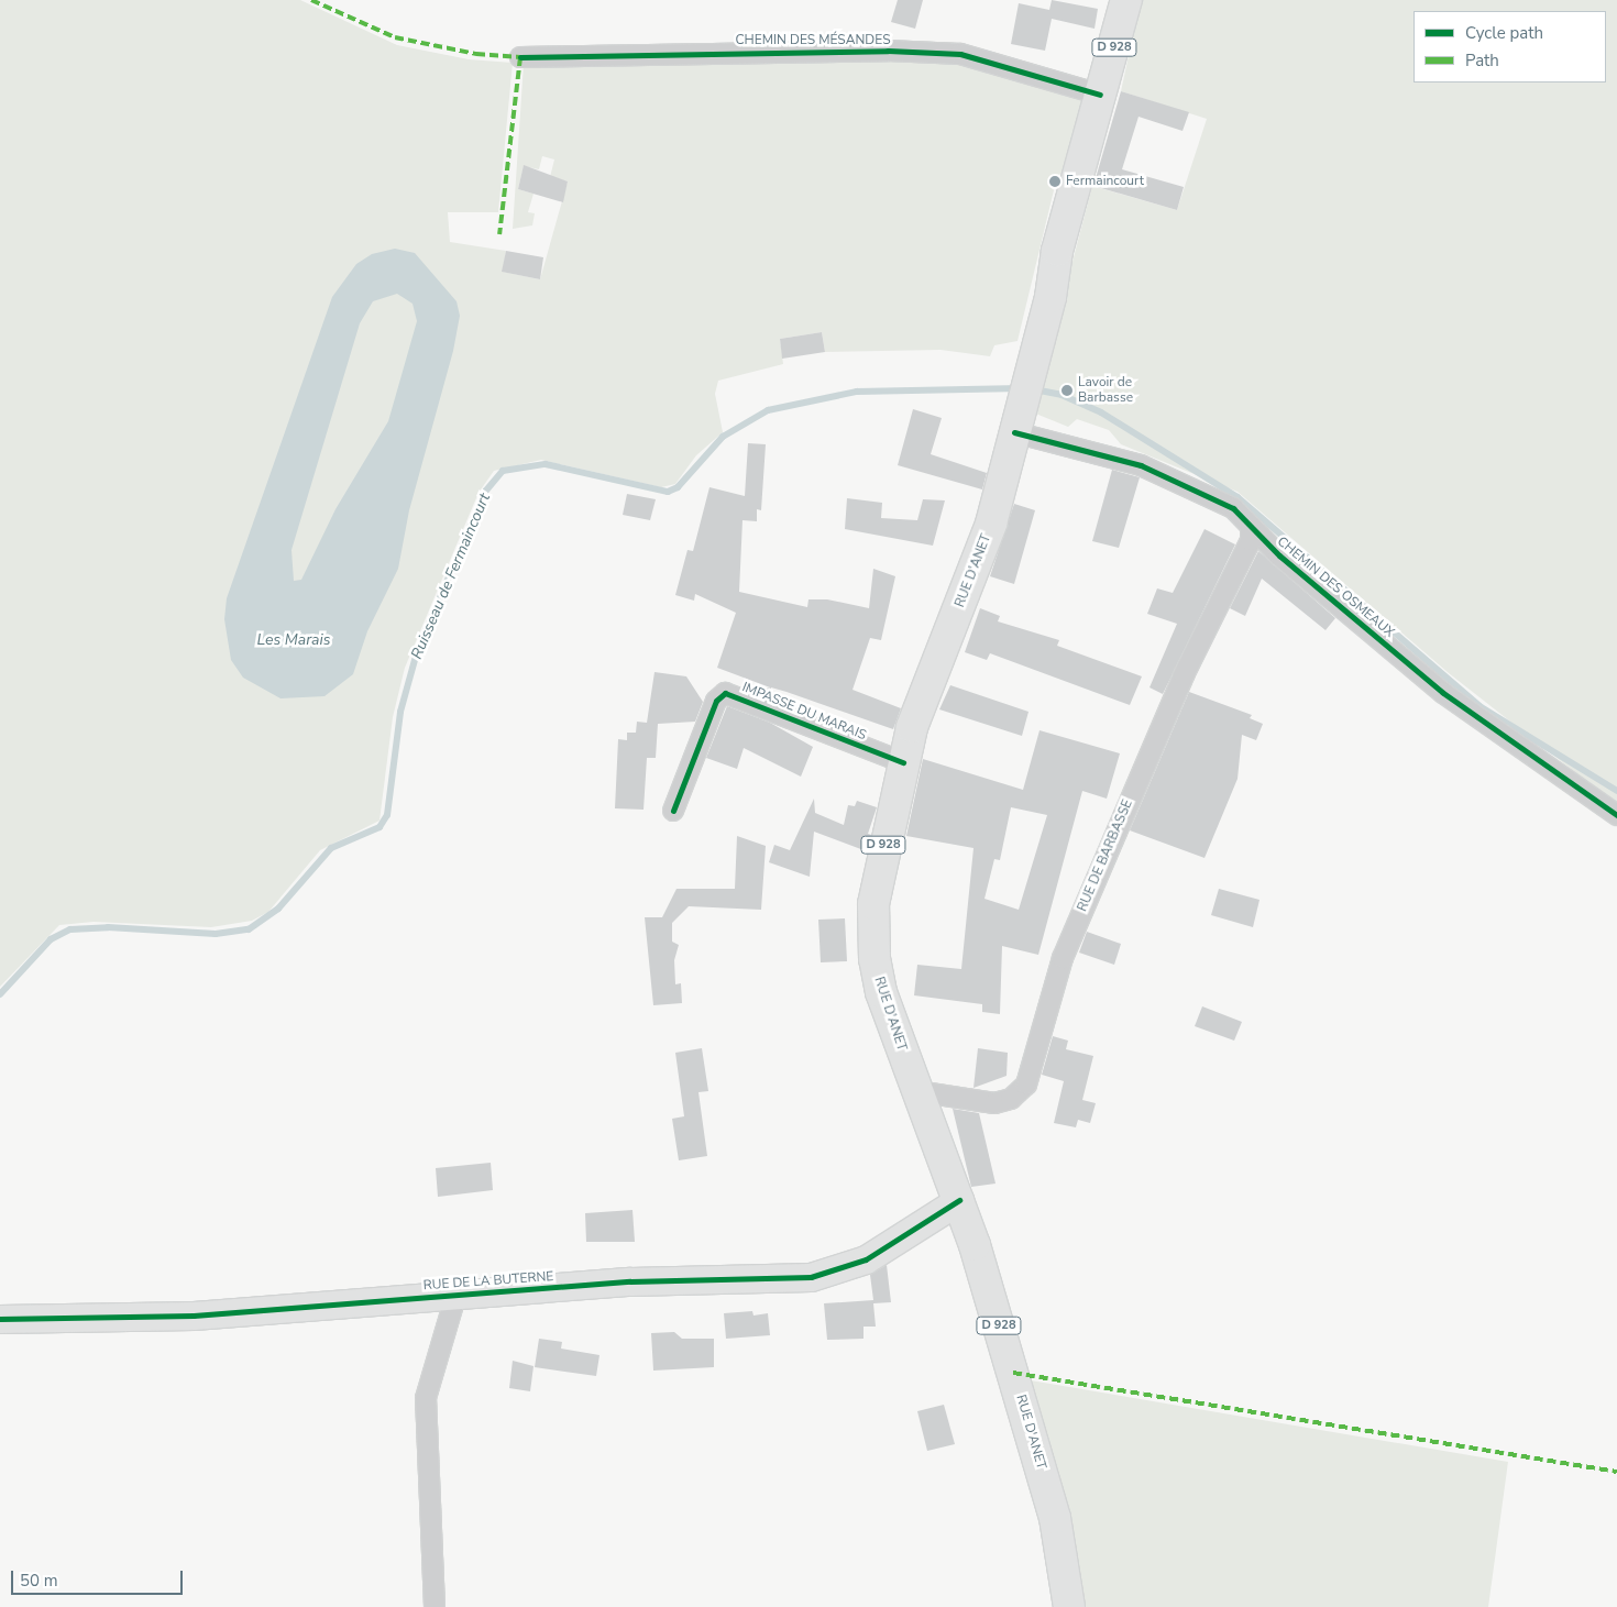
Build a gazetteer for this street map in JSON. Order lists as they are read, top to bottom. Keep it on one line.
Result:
{"streets":{"main road":["D 928","RUE D'ANET"],"street":["CHEMIN DES MÉSANDES","CHEMIN DES OSMEAUX","IMPASSE DU MARAIS","RUE DE BARBASSE","RUE DE LA BUTERNE"]},"crossings":[["CHEMIN DES MÉSANDES","RUE D'ANET"],["RUE D'ANET","CHEMIN DES OSMEAUX"],["RUE D'ANET","IMPASSE DU MARAIS"],["RUE D'ANET","RUE DE BARBASSE"],["RUE D'ANET","RUE DE LA BUTERNE"],["CHEMIN DES OSMEAUX","RUE DE BARBASSE"]],"water":["Ruisseau de Fermaincourt","Les Marais"],"places":["Fermaincourt","Lavoir de Barbasse"],"legend":["Cycle path","Path"],"scale_bar":"50 m"}
